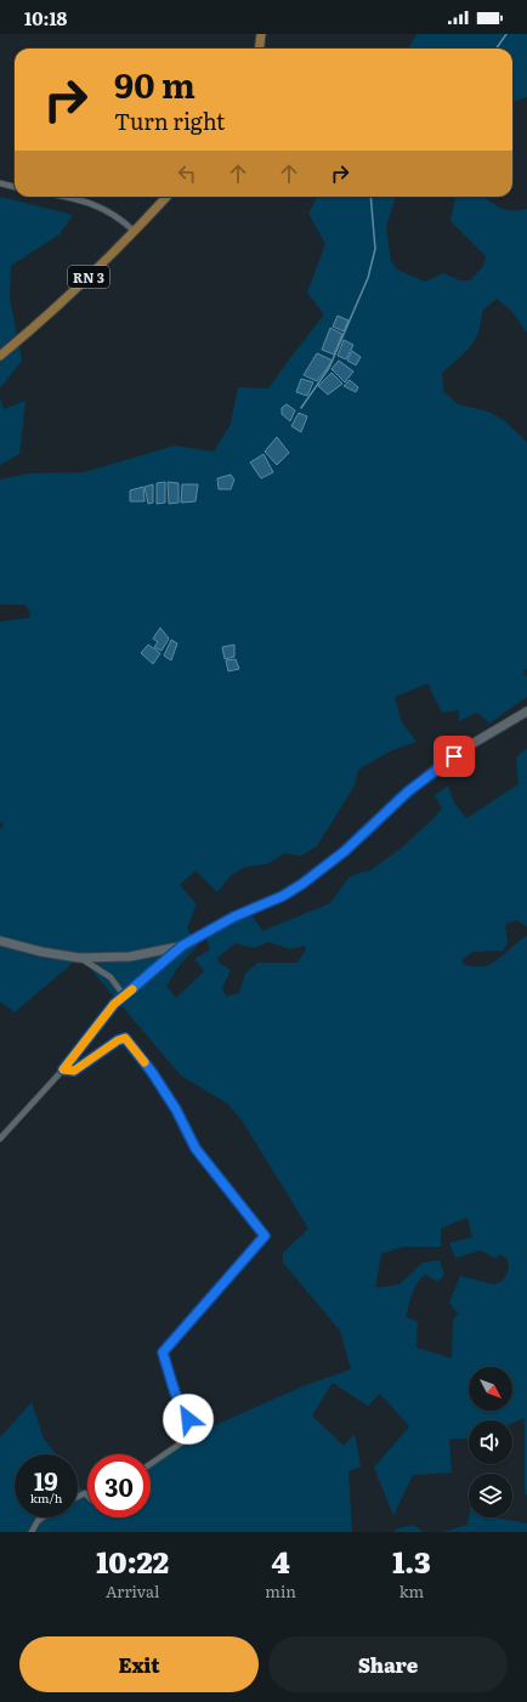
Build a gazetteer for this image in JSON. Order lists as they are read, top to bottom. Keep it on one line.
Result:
{"streets":{"main road":["RN 3"]},"north":"bottom right","page":{"status":"10:18","turn":["90 m","Turn right"],"speed":"19 km/h","limit":"30","eta":["10:22","Arrival","4","min","1.3","km"],"buttons":["Exit","Share"]}}
